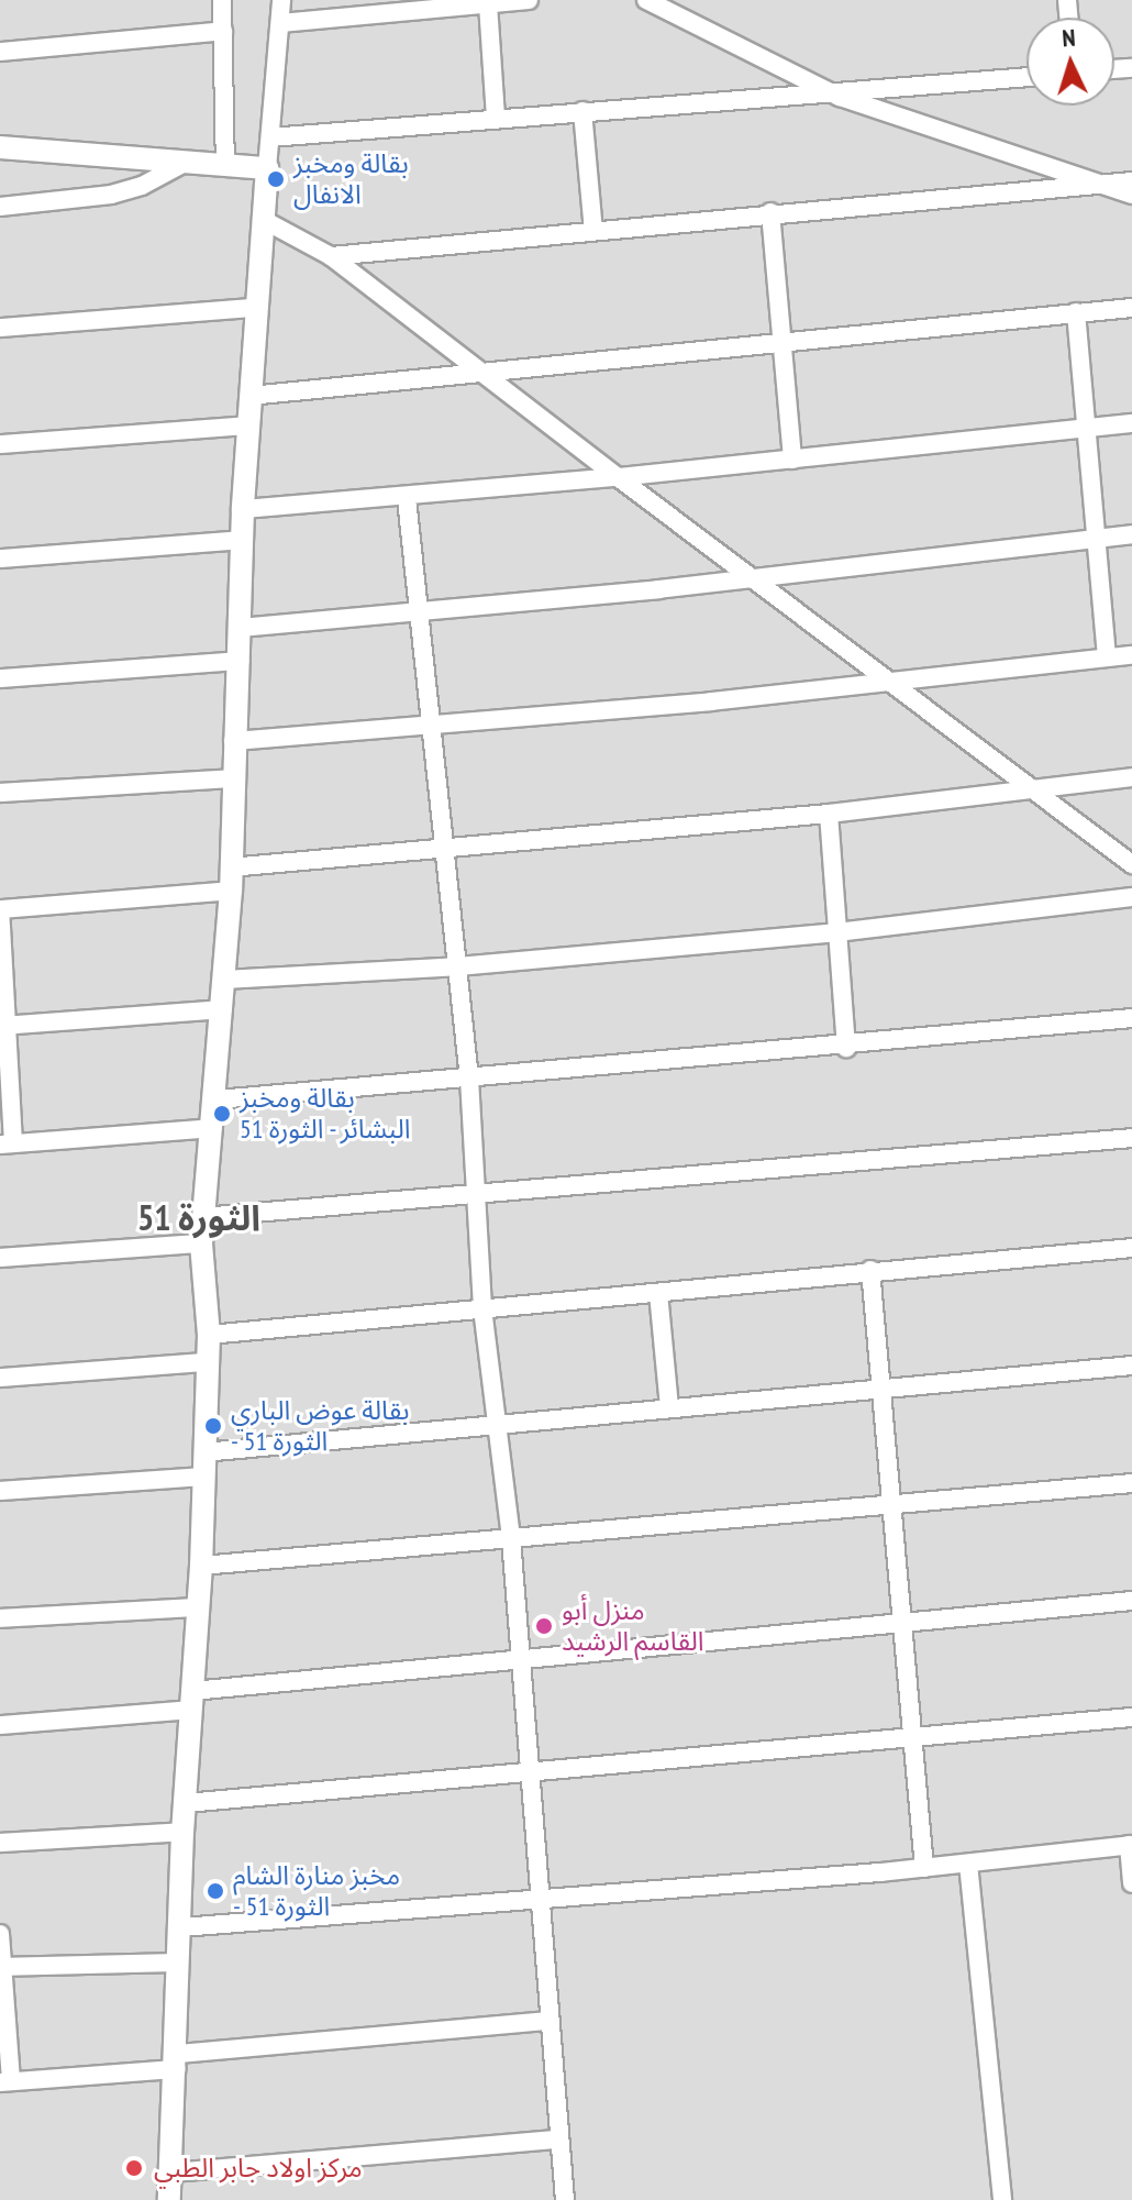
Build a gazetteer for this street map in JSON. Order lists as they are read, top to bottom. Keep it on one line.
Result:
{"districts":["الثورة 51"],"places":["بقالة ومخبز الانفال","بقالة ومخبز البشائر - الثورة 51","بقالة عوض الباري - الثورة 51","منزل أبو القاسم الرشيد","مخبز منارة الشام - الثورة 51","مركز اولاد جابر الطبي"],"north":"top"}
